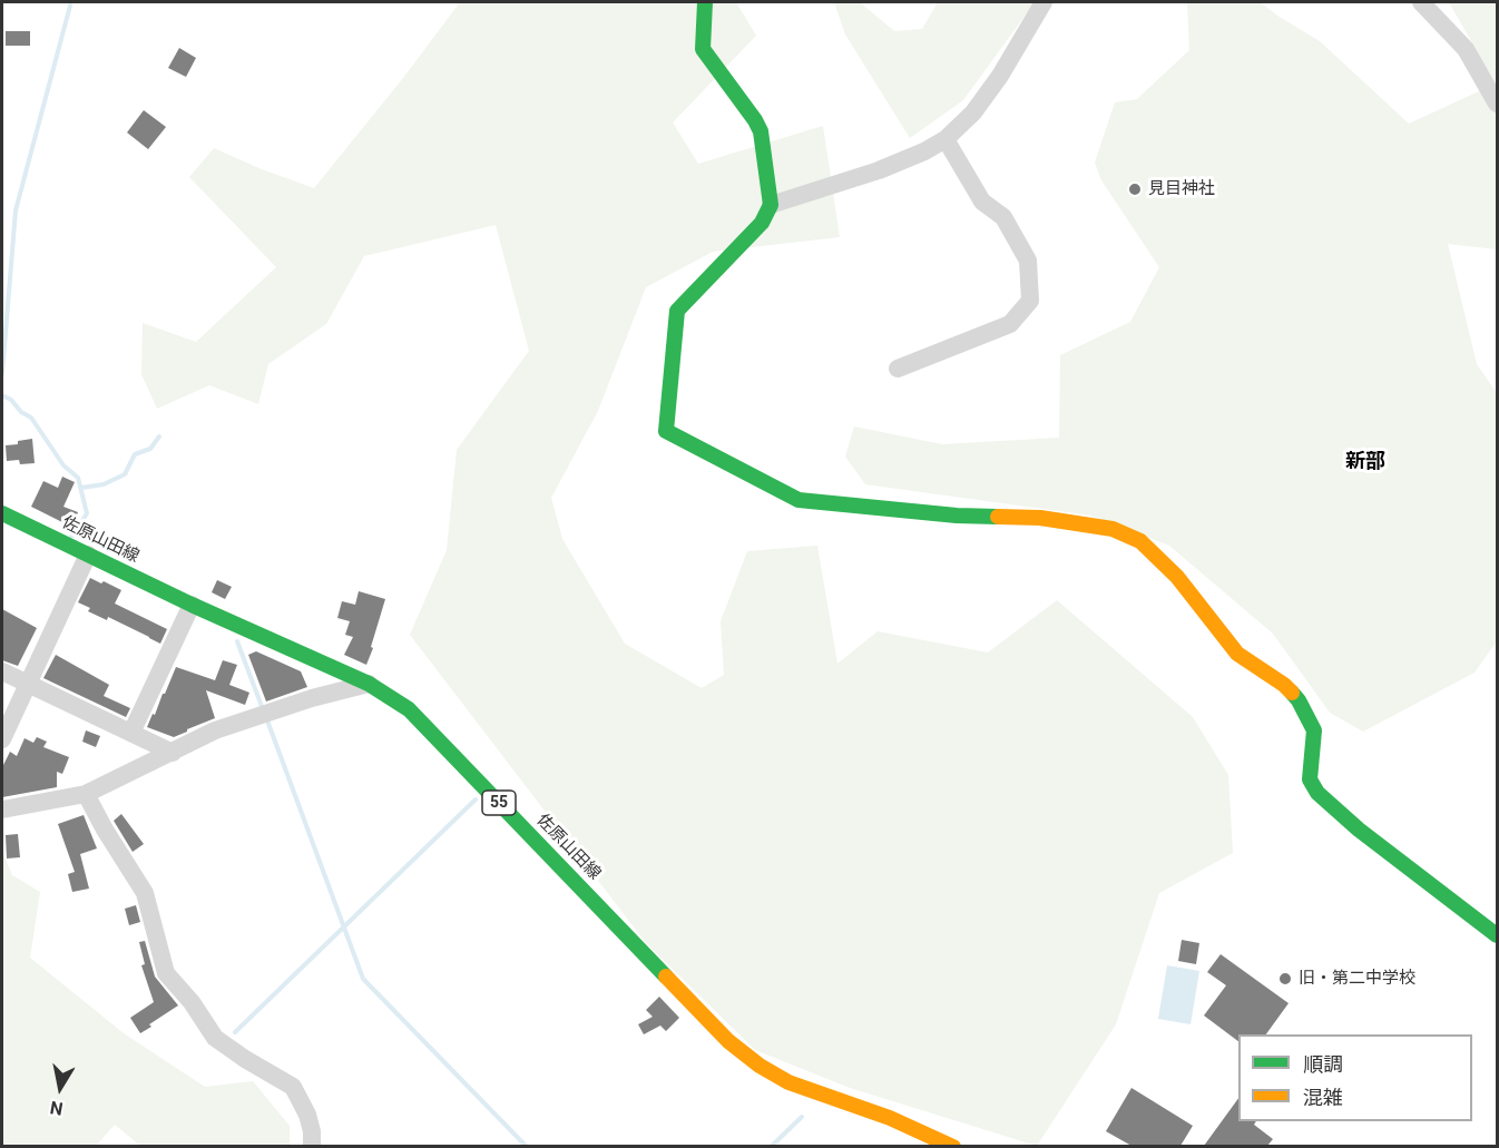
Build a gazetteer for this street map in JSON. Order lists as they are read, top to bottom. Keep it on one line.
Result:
{"streets":{"street":["佐原山田線","55"]},"districts":["新部"],"places":["見目神社","旧・第二中学校"],"legend":["順調","混雑"],"north":"bottom"}
